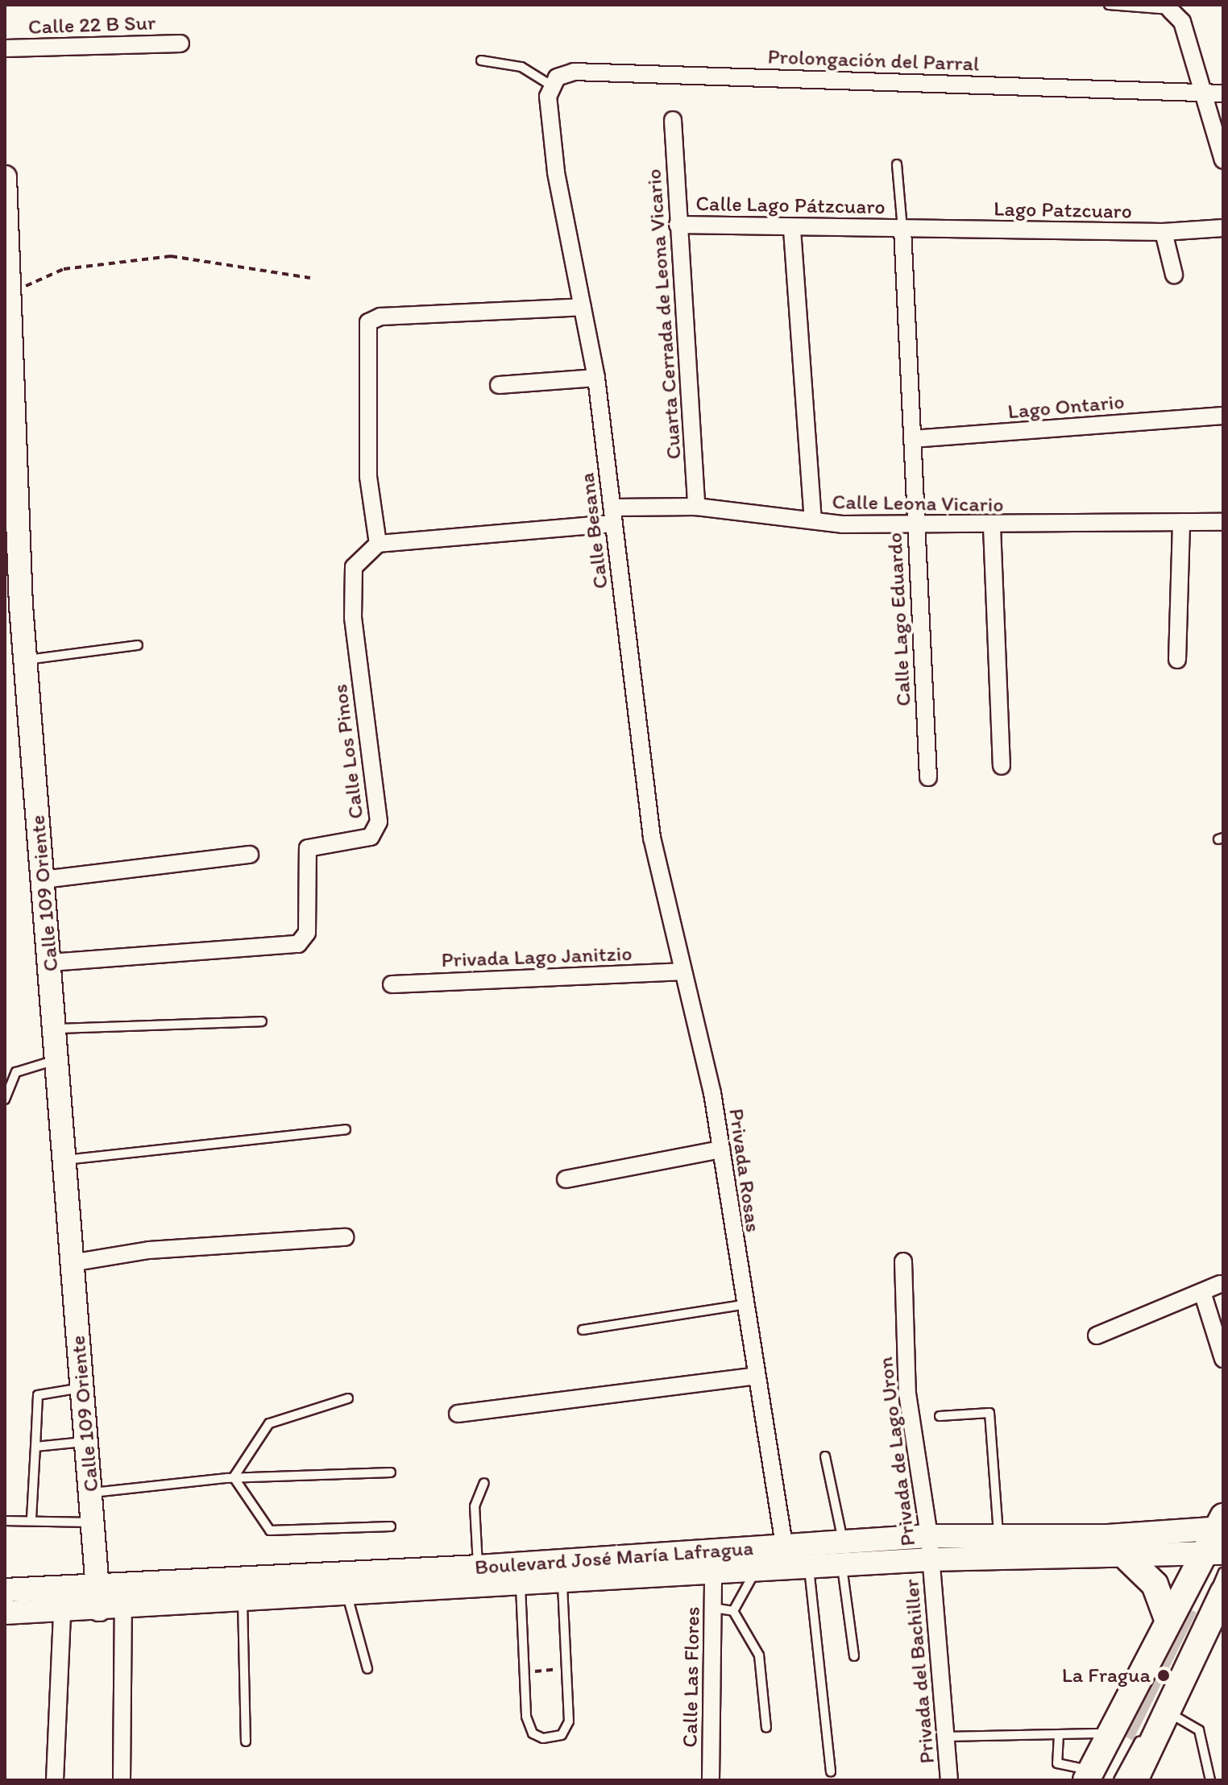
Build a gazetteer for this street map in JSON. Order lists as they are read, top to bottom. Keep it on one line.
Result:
{"streets":{"main road":["Calle 109 Oriente","Boulevard José María Lafragua"],"street":["Calle 22 B Sur","Prolongación del Parral","Calle Lago Pátzcuaro","Lago Patzcuaro","Cuarta Cerrada de Leona Vicario","Lago Ontario","Calle Leona Vicario","Calle Besana","Calle Lago Eduardo","Calle Los Pinos","Privada Lago Janitzio","Privada Rosas","Privada de Lago Uron","Privada del Bachiller","Calle Las Flores"]},"crossings":[["Prolongación del Parral","Calle Besana"],["Calle Lago Pátzcuaro","Lago Patzcuaro"],["Calle Lago Pátzcuaro","Cuarta Cerrada de Leona Vicario"],["Calle Lago Pátzcuaro","Calle Lago Eduardo"],["Lago Patzcuaro","Calle Lago Eduardo"],["Cuarta Cerrada de Leona Vicario","Calle Leona Vicario"],["Lago Ontario","Calle Lago Eduardo"],["Calle Leona Vicario","Calle Besana"],["Calle Leona Vicario","Calle Lago Eduardo"],["Calle Leona Vicario","Calle Los Pinos"],["Calle Besana","Privada Lago Janitzio"],["Calle Besana","Privada Rosas"],["Calle Los Pinos","Calle 109 Oriente"],["Calle 109 Oriente","Boulevard José María Lafragua"],["Privada Lago Janitzio","Privada Rosas"],["Privada Rosas","Boulevard José María Lafragua"],["Privada de Lago Uron","Boulevard José María Lafragua"],["Privada de Lago Uron","Privada del Bachiller"],["Boulevard José María Lafragua","Privada del Bachiller"],["Boulevard José María Lafragua","Calle Las Flores"]],"places":["La Fragua"]}
